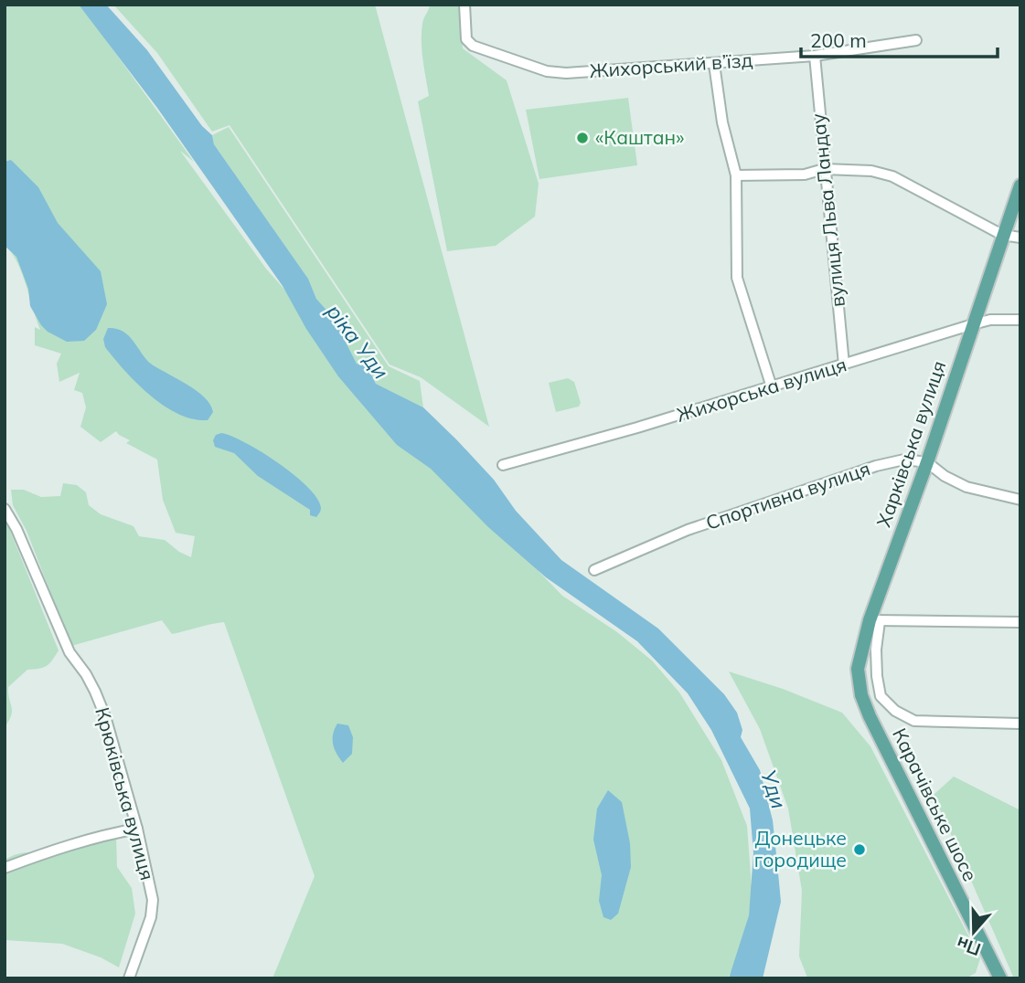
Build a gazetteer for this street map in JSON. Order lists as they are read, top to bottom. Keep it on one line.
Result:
{"streets":{"main road":["Харківська вулиця","Карачівське шосе"],"street":["Жихорський в’їзд","вулиця Льва Ландау","Жихорська вулиця","Спортивна вулиця","Крюківська вулиця"]},"crossings":[["Жихорський в’їзд","вулиця Льва Ландау"],["вулиця Льва Ландау","Жихорська вулиця"],["Жихорська вулиця","Харківська вулиця"],["Харківська вулиця","Спортивна вулиця"],["Харківська вулиця","Карачівське шосе"]],"water":["ріка Уди","Уди"],"places":["«Каштан»","Донецьке городище"],"scale_bar":"200 m","north":"bottom"}
